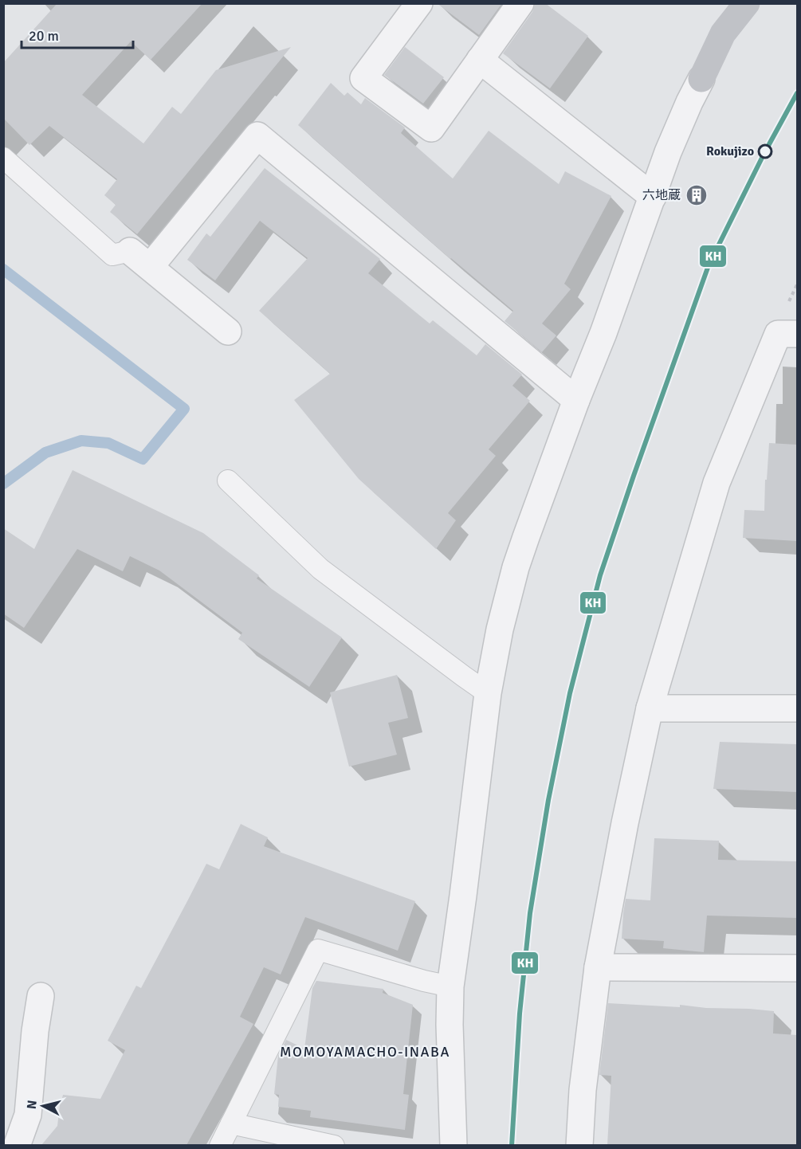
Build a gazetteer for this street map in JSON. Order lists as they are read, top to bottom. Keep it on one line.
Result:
{"districts":["MOMOYAMACHO-INABA"],"places":{"other":["Rokujizo"],"building":["六地蔵"]},"lines":["transit line KH"],"scale_bar":"20 m","north":"left"}
